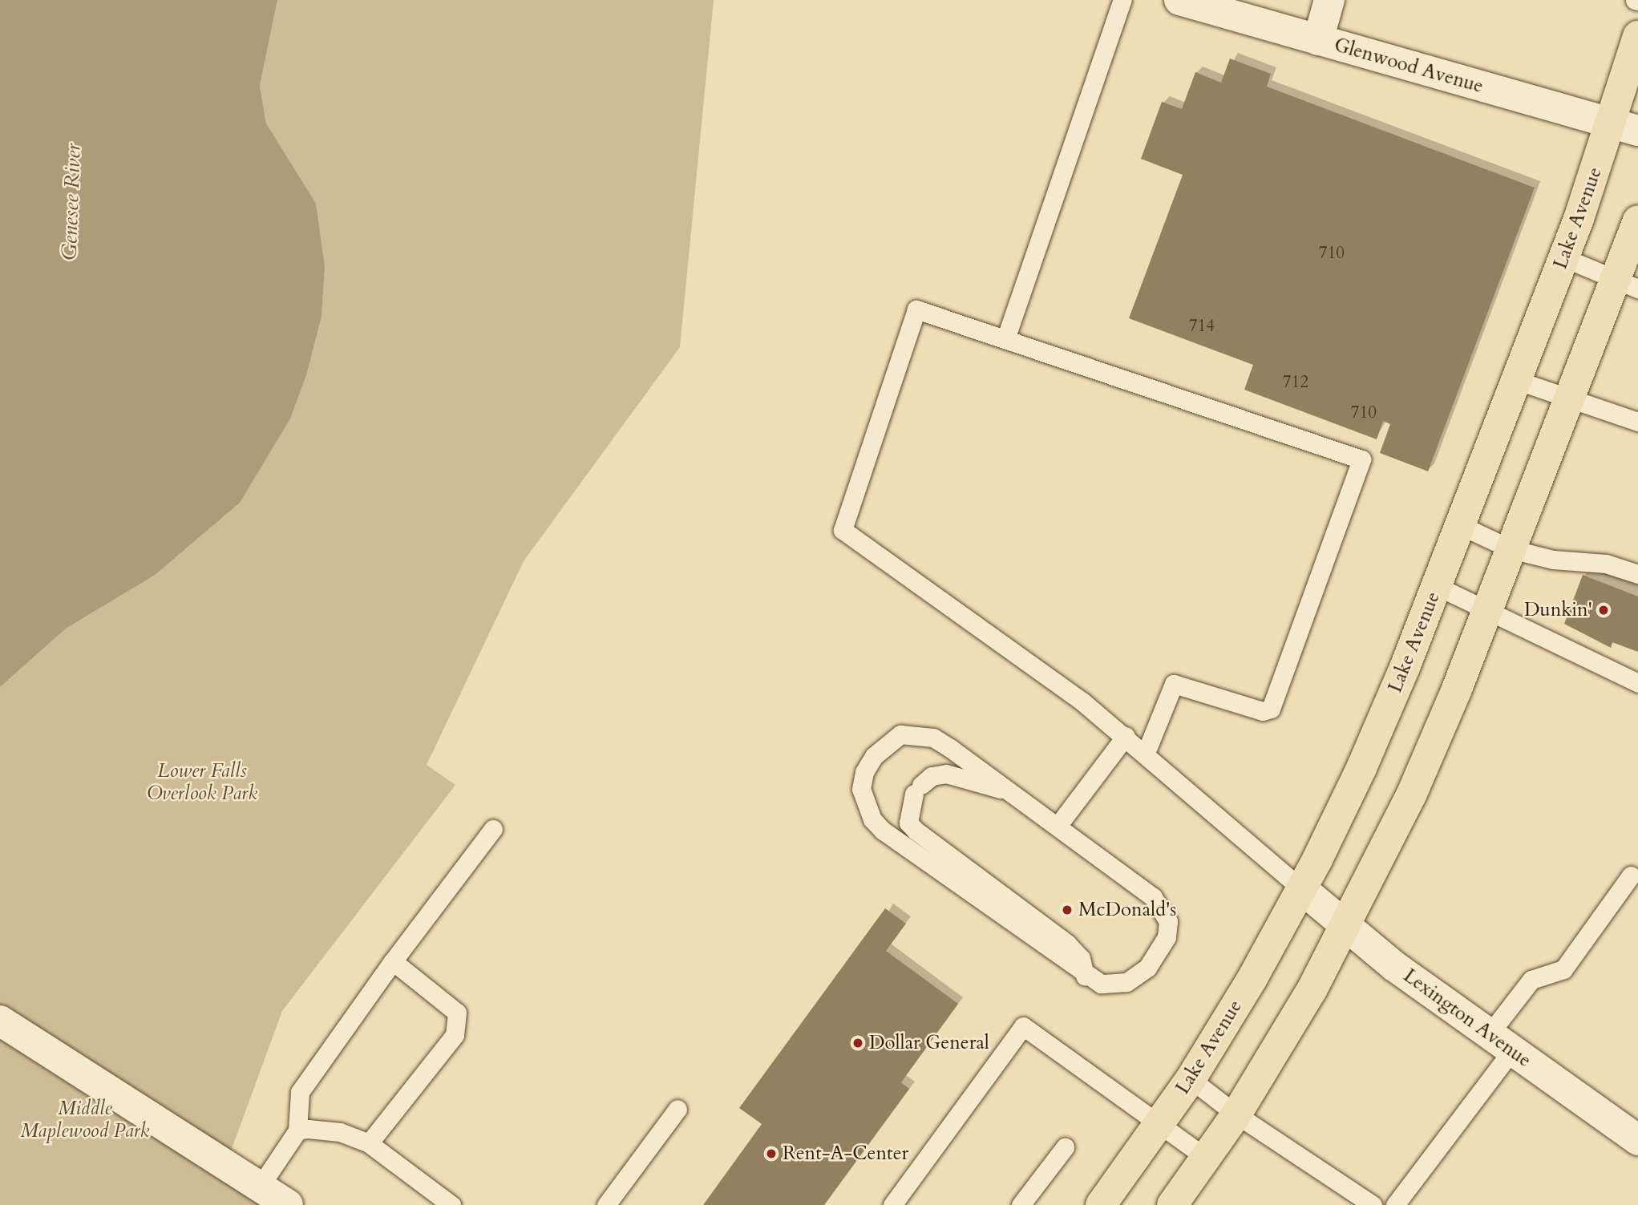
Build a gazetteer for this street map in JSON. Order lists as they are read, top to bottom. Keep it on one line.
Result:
{"streets":{"main road":["Glenwood Avenue","Lake Avenue","Lexington Avenue"]},"crossings":[["Glenwood Avenue","Lake Avenue"],["Lake Avenue","Lexington Avenue"]],"water":["Genesee River"],"parks":["Lower Falls Overlook Park","Middle Maplewood Park"],"places":["Dunkin'","McDonald's","Dollar General","Rent-A-Center"],"house_numbers":["710","714","712","710"]}
